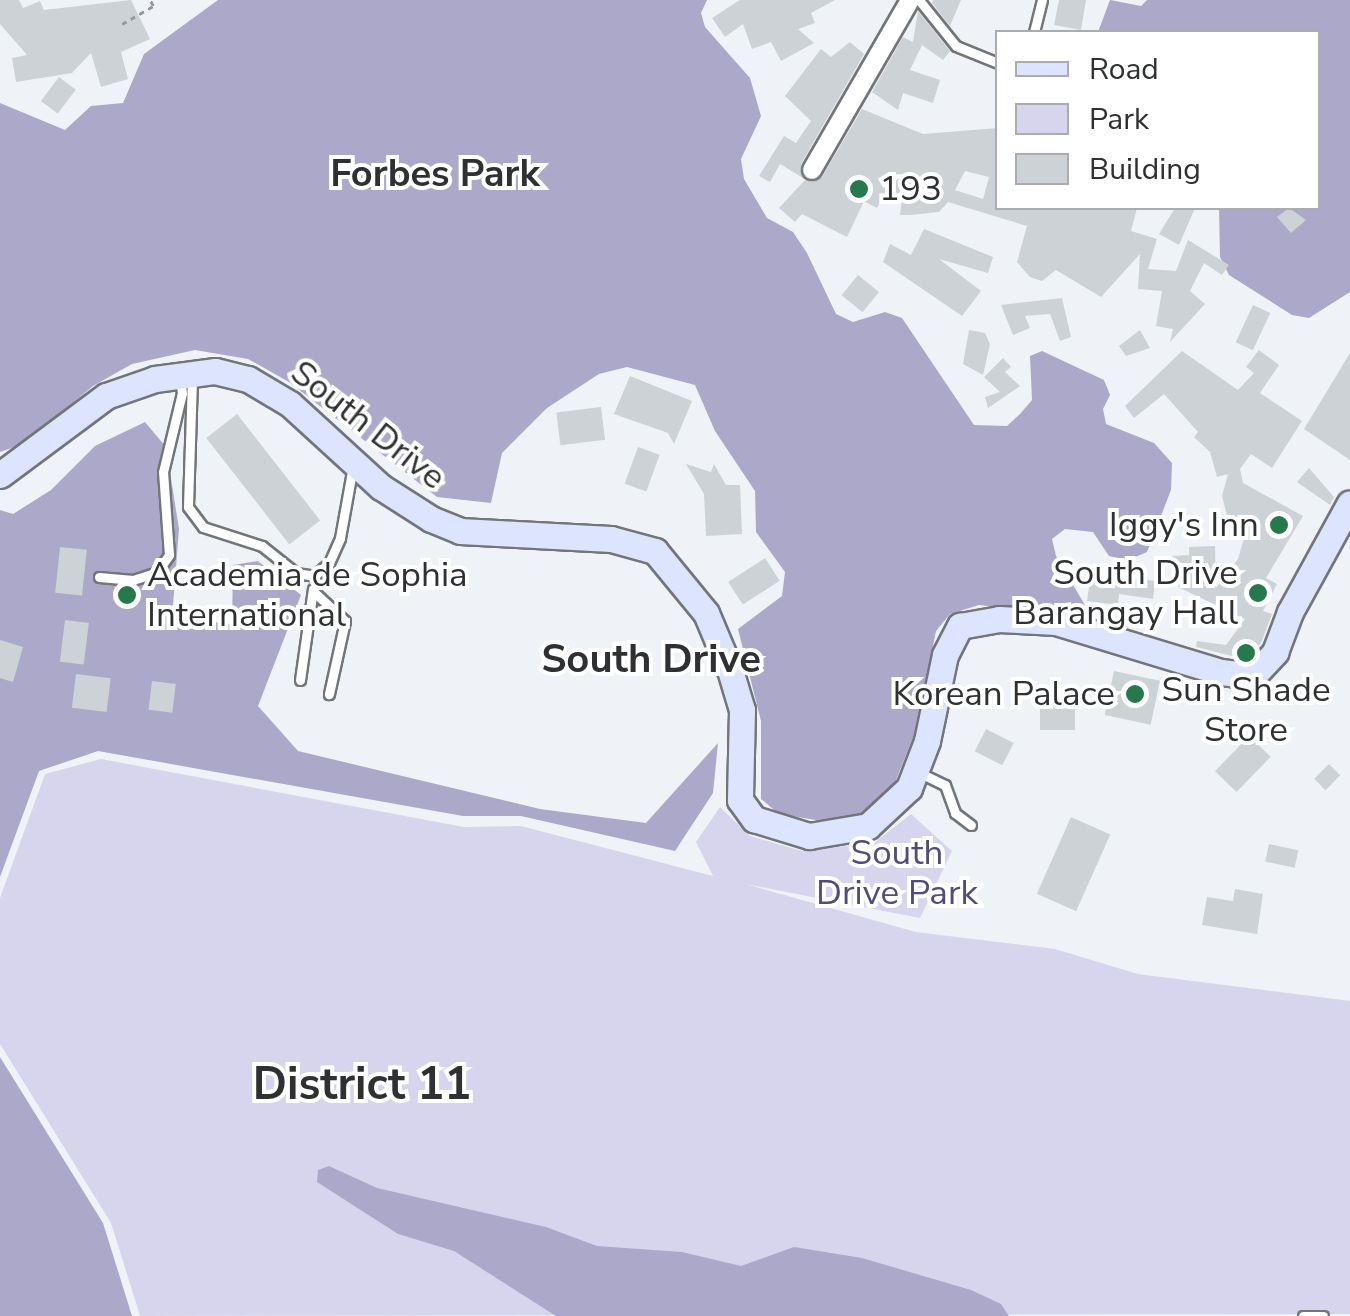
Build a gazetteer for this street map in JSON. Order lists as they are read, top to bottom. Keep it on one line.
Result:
{"streets":{"main road":["South Drive"]},"districts":["Forbes Park","South Drive","District 11"],"parks":["South Drive Park"],"places":["193","Iggy's Inn","South Drive Barangay Hall","Academia de Sophia International","Sun Shade Store","Korean Palace"],"legend":["Road","Park","Building"]}
